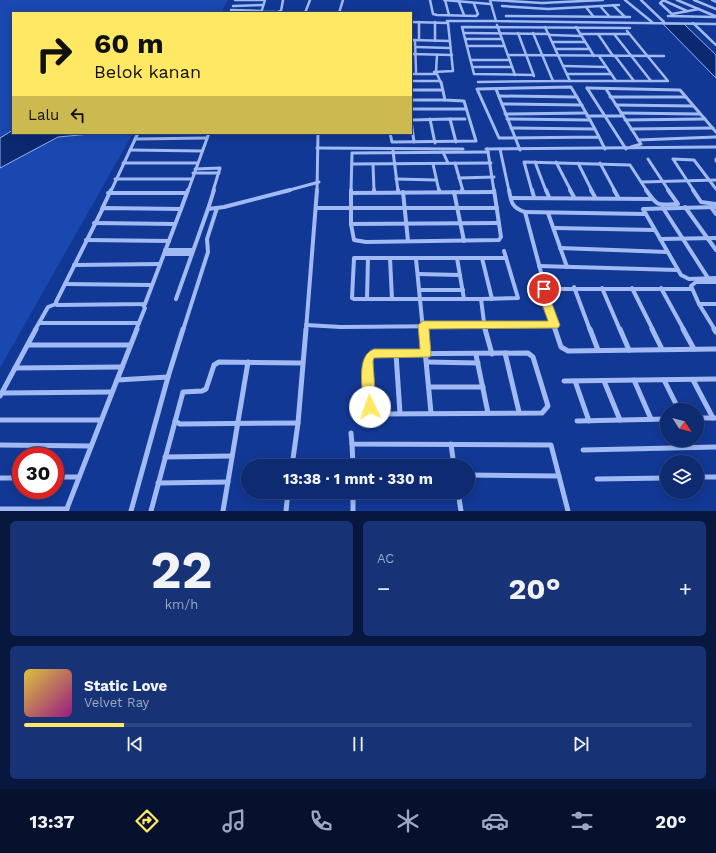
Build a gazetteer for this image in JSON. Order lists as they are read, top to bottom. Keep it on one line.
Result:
{"north":"bottom right","page":{"turn":["60 m","Belok kanan"],"then":"Lalu","limit":"30","trip":"13:38 · 1 mnt · 330 m","tile":[["22","km/h"],"AC"],"heat":["−","20°","+"],"song":["Static Love","Velvet Ray"],"tabs":["13:37","20°"]}}
